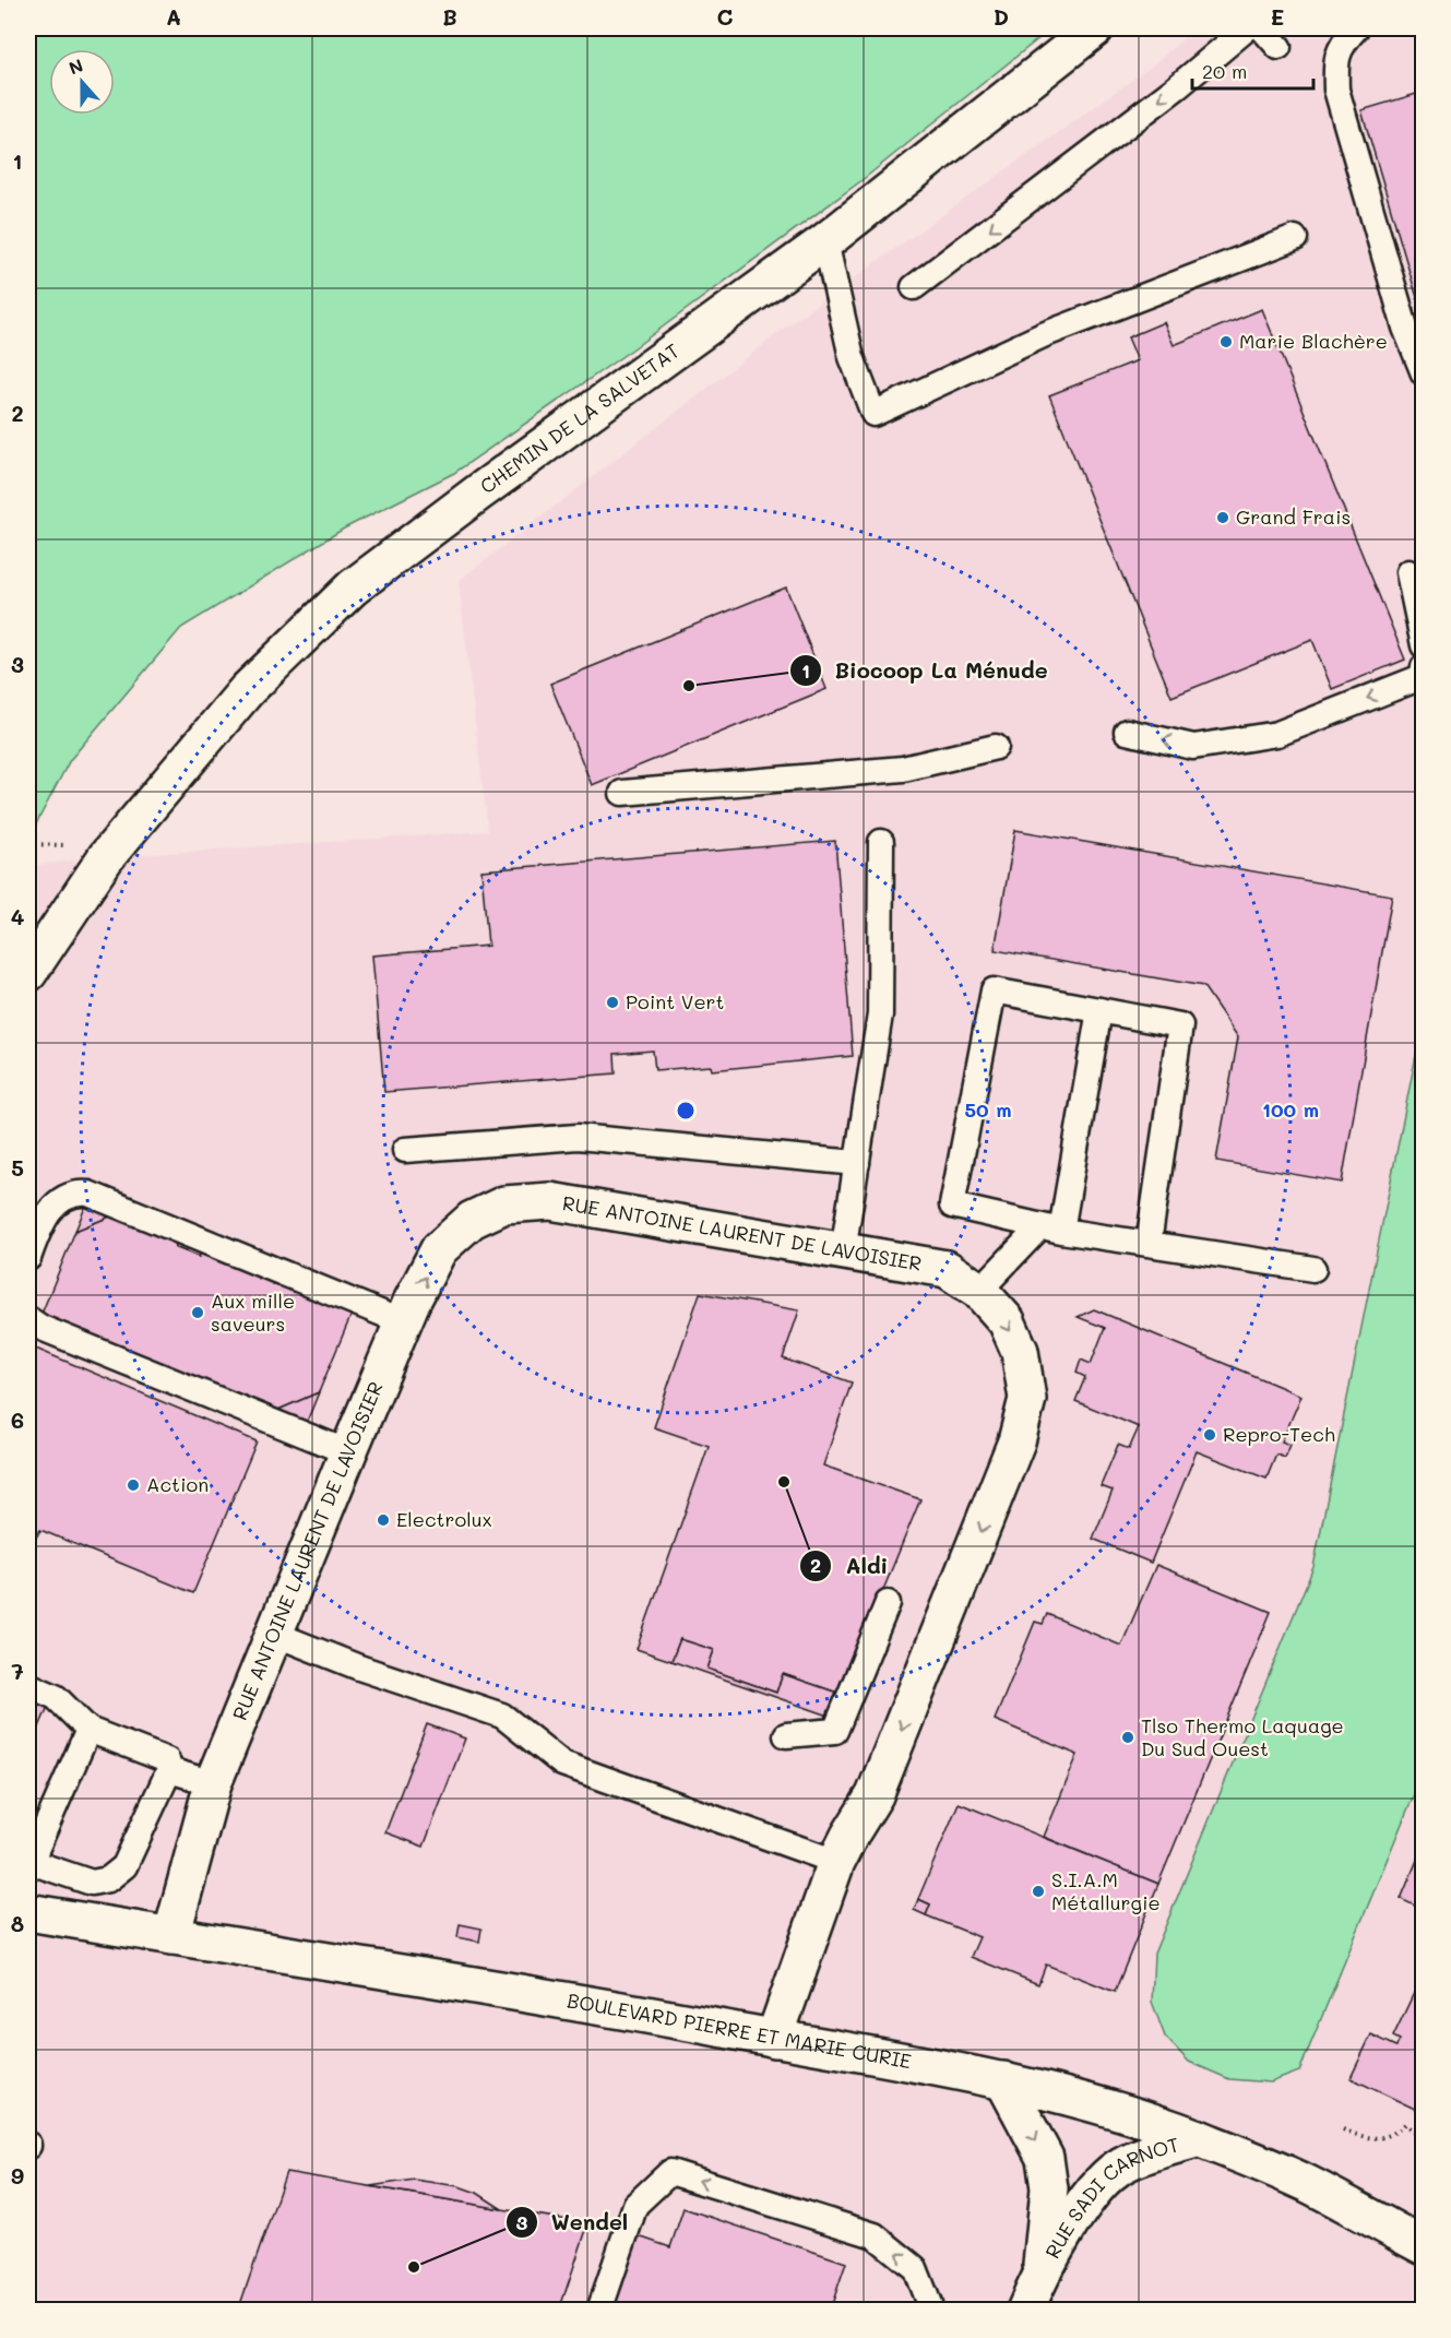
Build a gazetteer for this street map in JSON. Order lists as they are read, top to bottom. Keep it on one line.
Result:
{"streets":{"street":["CHEMIN DE LA SALVETAT","RUE ANTOINE LAURENT DE LAVOISIER","BOULEVARD PIERRE ET MARIE CURIE","RUE SADI CARNOT"]},"crossings":[["RUE ANTOINE LAURENT DE LAVOISIER","BOULEVARD PIERRE ET MARIE CURIE"],["BOULEVARD PIERRE ET MARIE CURIE","RUE SADI CARNOT"]],"one_way":["RUE SADI CARNOT"],"places":["Marie Blachère","Grand Frais","Biocoop La Ménude","Point Vert","Aux mille saveurs","Repro-Tech","Aldi","Action","Electrolux","Tlso Thermo Laquage Du Sud Ouest","S.I.A.M Métallurgie","Wendel"],"scale_bar":"20 m","north":"top","grid":{"columns":["A","B","C","D","E"],"rows":["1","2","3","4","5","6","7","8","9"]},"rings":["50 m","100 m"]}
